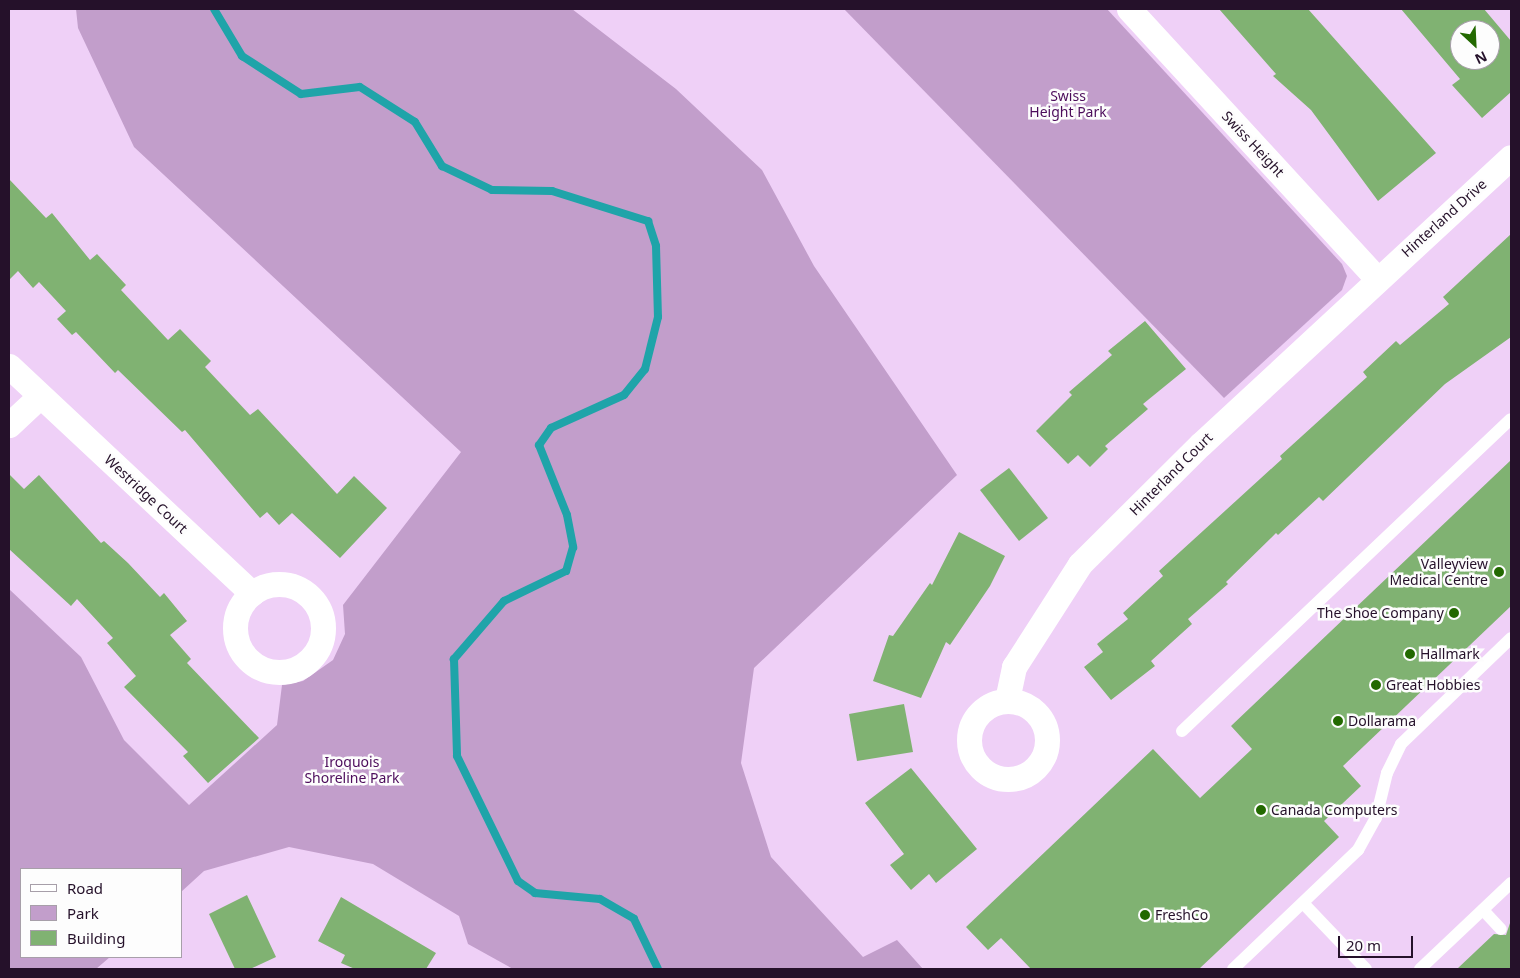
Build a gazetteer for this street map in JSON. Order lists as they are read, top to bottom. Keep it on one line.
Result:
{"streets":{"street":["Swiss Height","Hinterland Drive","Hinterland Court","Westridge Court"]},"crossings":[["Swiss Height","Hinterland Drive"],["Swiss Height","Hinterland Court"],["Hinterland Drive","Hinterland Court"]],"parks":["Swiss Height Park","Iroquois Shoreline Park"],"places":["Valleyview Medical Centre","The Shoe Company","Hallmark","Great Hobbies","Dollarama","Canada Computers","FreshCo"],"legend":["Road","Park","Building"],"scale_bar":"20 m","north":"bottom right"}
